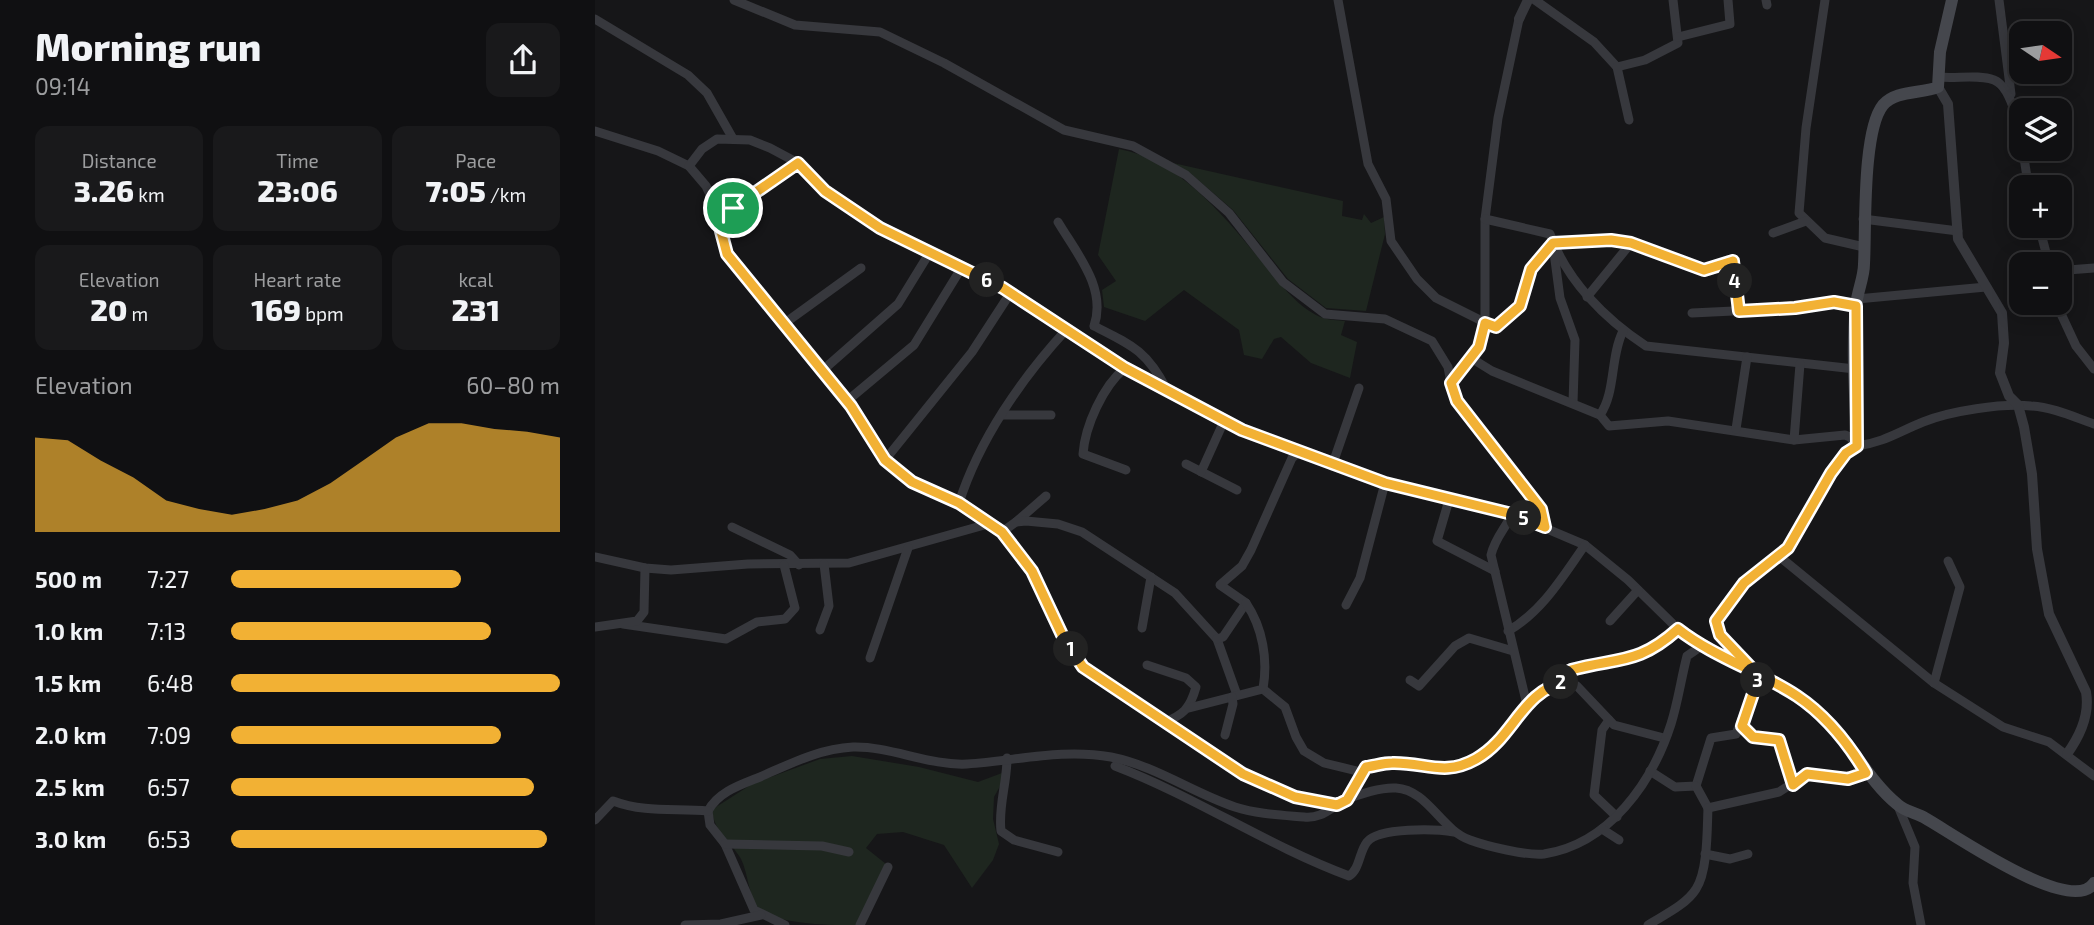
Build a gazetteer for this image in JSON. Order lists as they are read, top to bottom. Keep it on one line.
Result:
{"north":"right","page":{"heading":["Morning run","09:14"],"map_buttons":["+","−"],"stats":[["Distance","3.26 km"],["Time","23:06"],["Pace","7:05 /km"],["Elevation","20 m"],["Heart rate","169 bpm"],["kcal","231"]],"pins":["6","4","5","1","3","2"],"chart":["Elevation","60–80 m"],"list":[{"name":"500 m","note":"7:27"},{"name":"1.0 km","note":"7:13"},{"name":"1.5 km","note":"6:48"},{"name":"2.0 km","note":"7:09"},{"name":"2.5 km","note":"6:57"},{"name":"3.0 km","note":"6:53"}]}}
